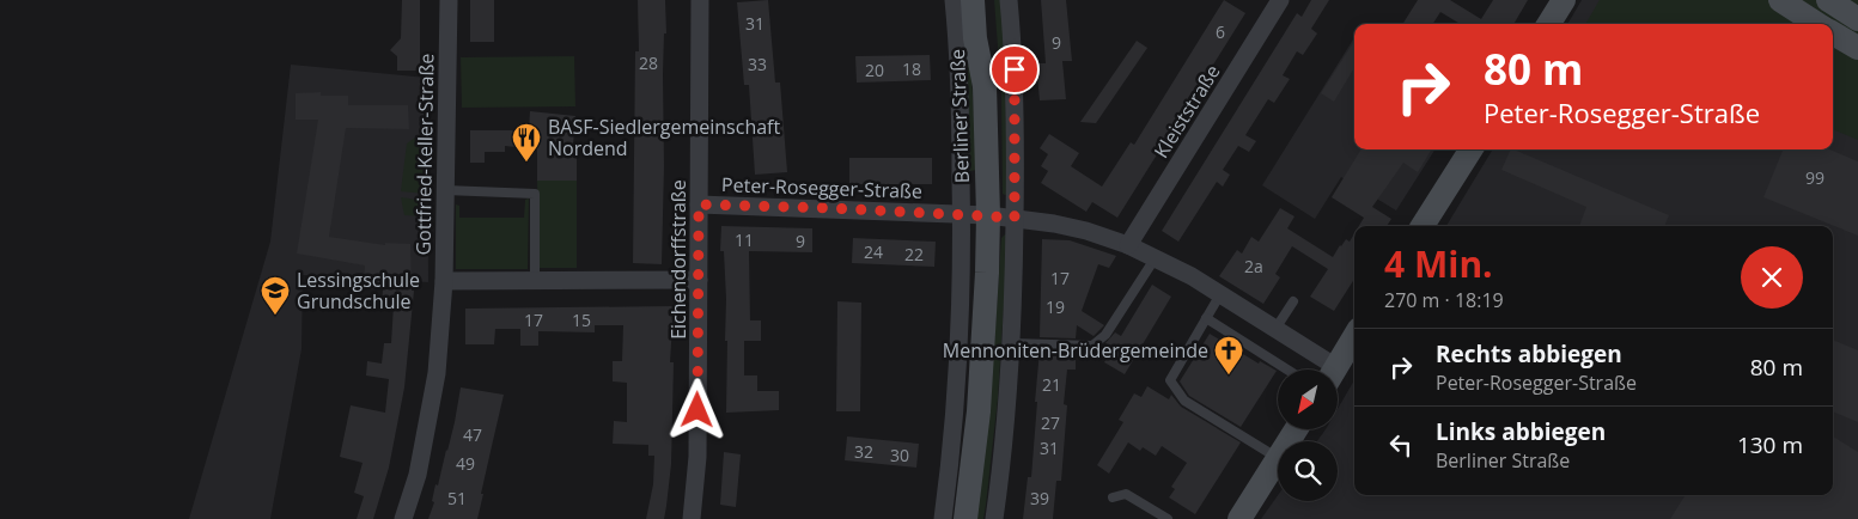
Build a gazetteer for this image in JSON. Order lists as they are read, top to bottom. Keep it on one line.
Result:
{"streets":{"main road":["Berliner Straße"],"street":["Kleiststraße","Gottfried-Keller-Straße","Peter-Rosegger-Straße","Eichendorffstraße"]},"crossings":[["Kleiststraße","Peter-Rosegger-Straße"],["Berliner Straße","Peter-Rosegger-Straße"],["Peter-Rosegger-Straße","Eichendorffstraße"]],"places":{"restaurant":["BASF-Siedlergemeinschaft Nordend"],"school or university":["Lessingschule Grundschule"],"church":["Mennoniten-Brüdergemeinde"]},"house_numbers":["31","6","9","28","33","18","20","99","11","9","24","22","2a","17","19","17","15","21","27","47","31","32","30","49","51","39"],"north":"bottom left","page":{"turn":["80 m","Peter-Rosegger-Straße"],"heading":["4 Min.","270 m · 18:19"],"list":[{"name":"Rechts abbiegen","note":"Peter-Rosegger-Straße","value":"80 m"},{"name":"Links abbiegen","note":"Berliner Straße","value":"130 m"}]}}
